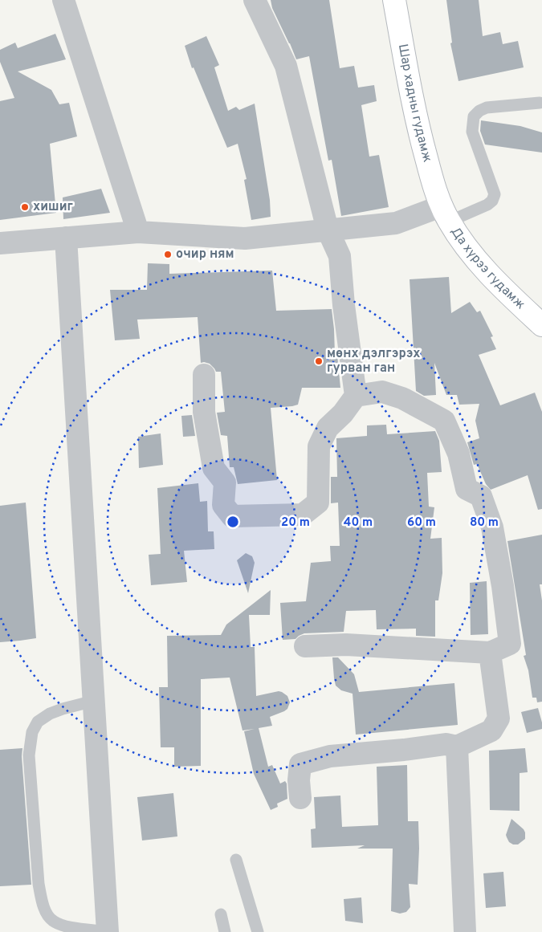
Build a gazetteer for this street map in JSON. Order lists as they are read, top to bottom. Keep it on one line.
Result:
{"streets":{"main road":["Шар хадны гудамж","Да хүрээ гудамж"]},"crossings":[["Шар хадны гудамж","Да хүрээ гудамж"]],"places":["хишиг","очир ням","мөнх дэлгэрэх гурван ган"],"rings":["20 m","40 m","60 m","80 m"]}
